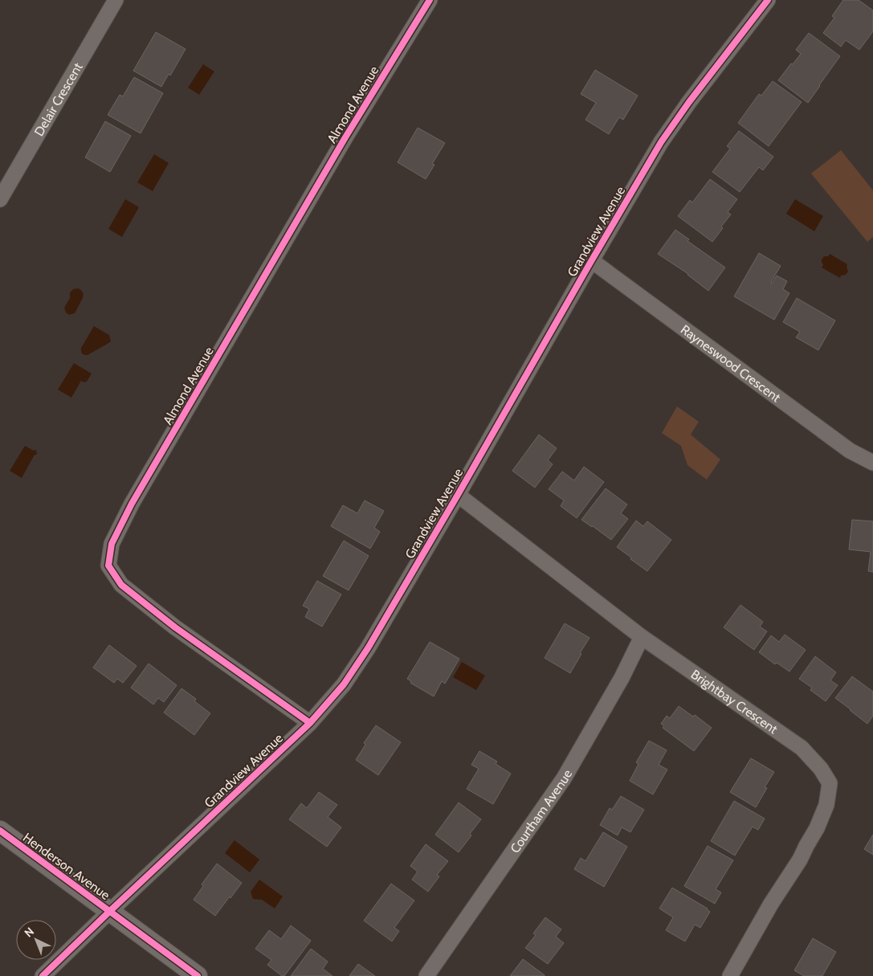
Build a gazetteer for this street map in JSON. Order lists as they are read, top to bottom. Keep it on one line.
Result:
{"streets":{"street":["Delair Crescent","Almond Avenue","Grandview Avenue","Rayneswood Crescent","Brightbay Crescent","Courtham Avenue","Henderson Avenue"]},"crossings":[["Almond Avenue","Grandview Avenue"],["Grandview Avenue","Rayneswood Crescent"],["Grandview Avenue","Brightbay Crescent"],["Grandview Avenue","Henderson Avenue"],["Brightbay Crescent","Courtham Avenue"]],"north":"top left"}
